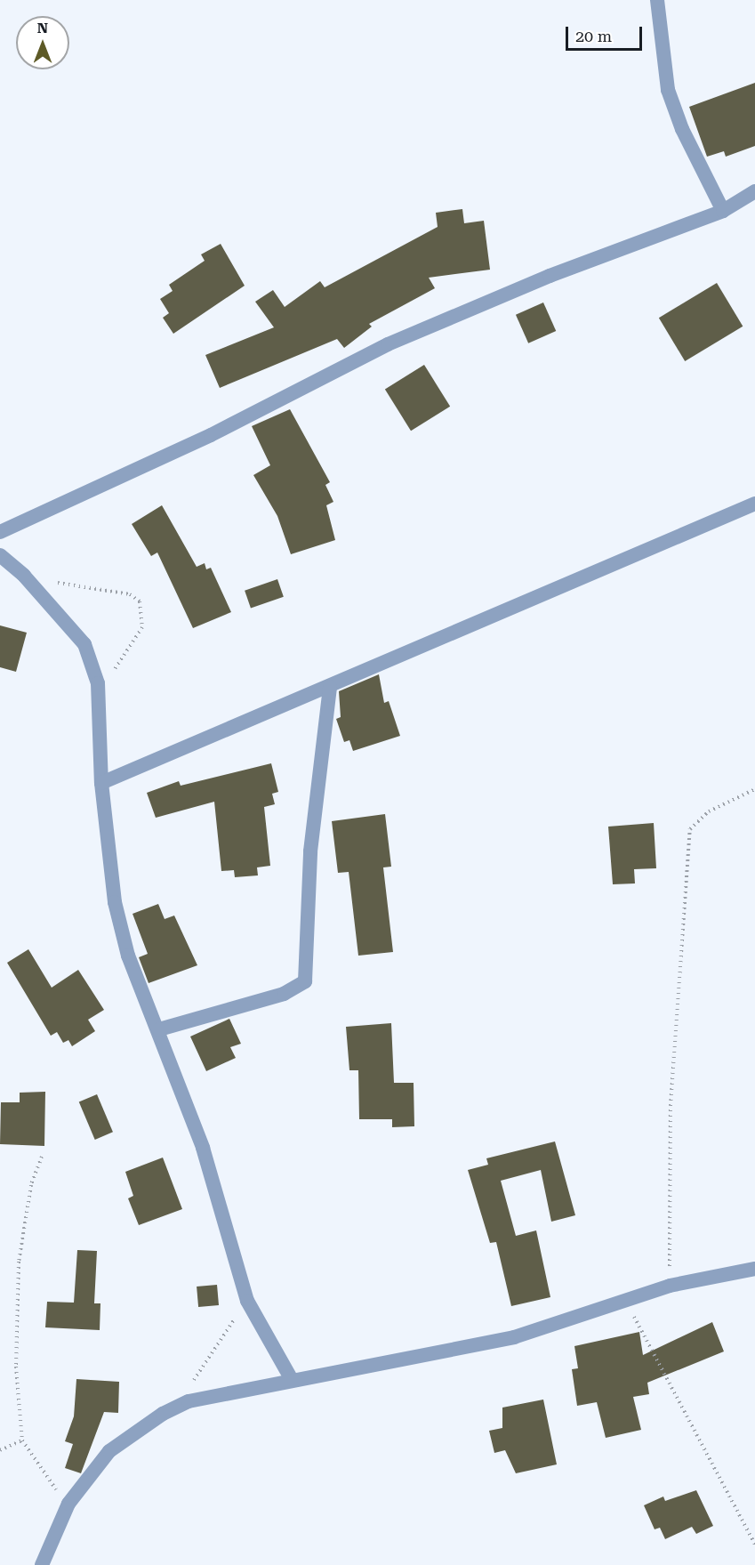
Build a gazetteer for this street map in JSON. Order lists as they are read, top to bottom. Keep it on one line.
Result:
{"scale_bar":"20 m","north":"top"}
